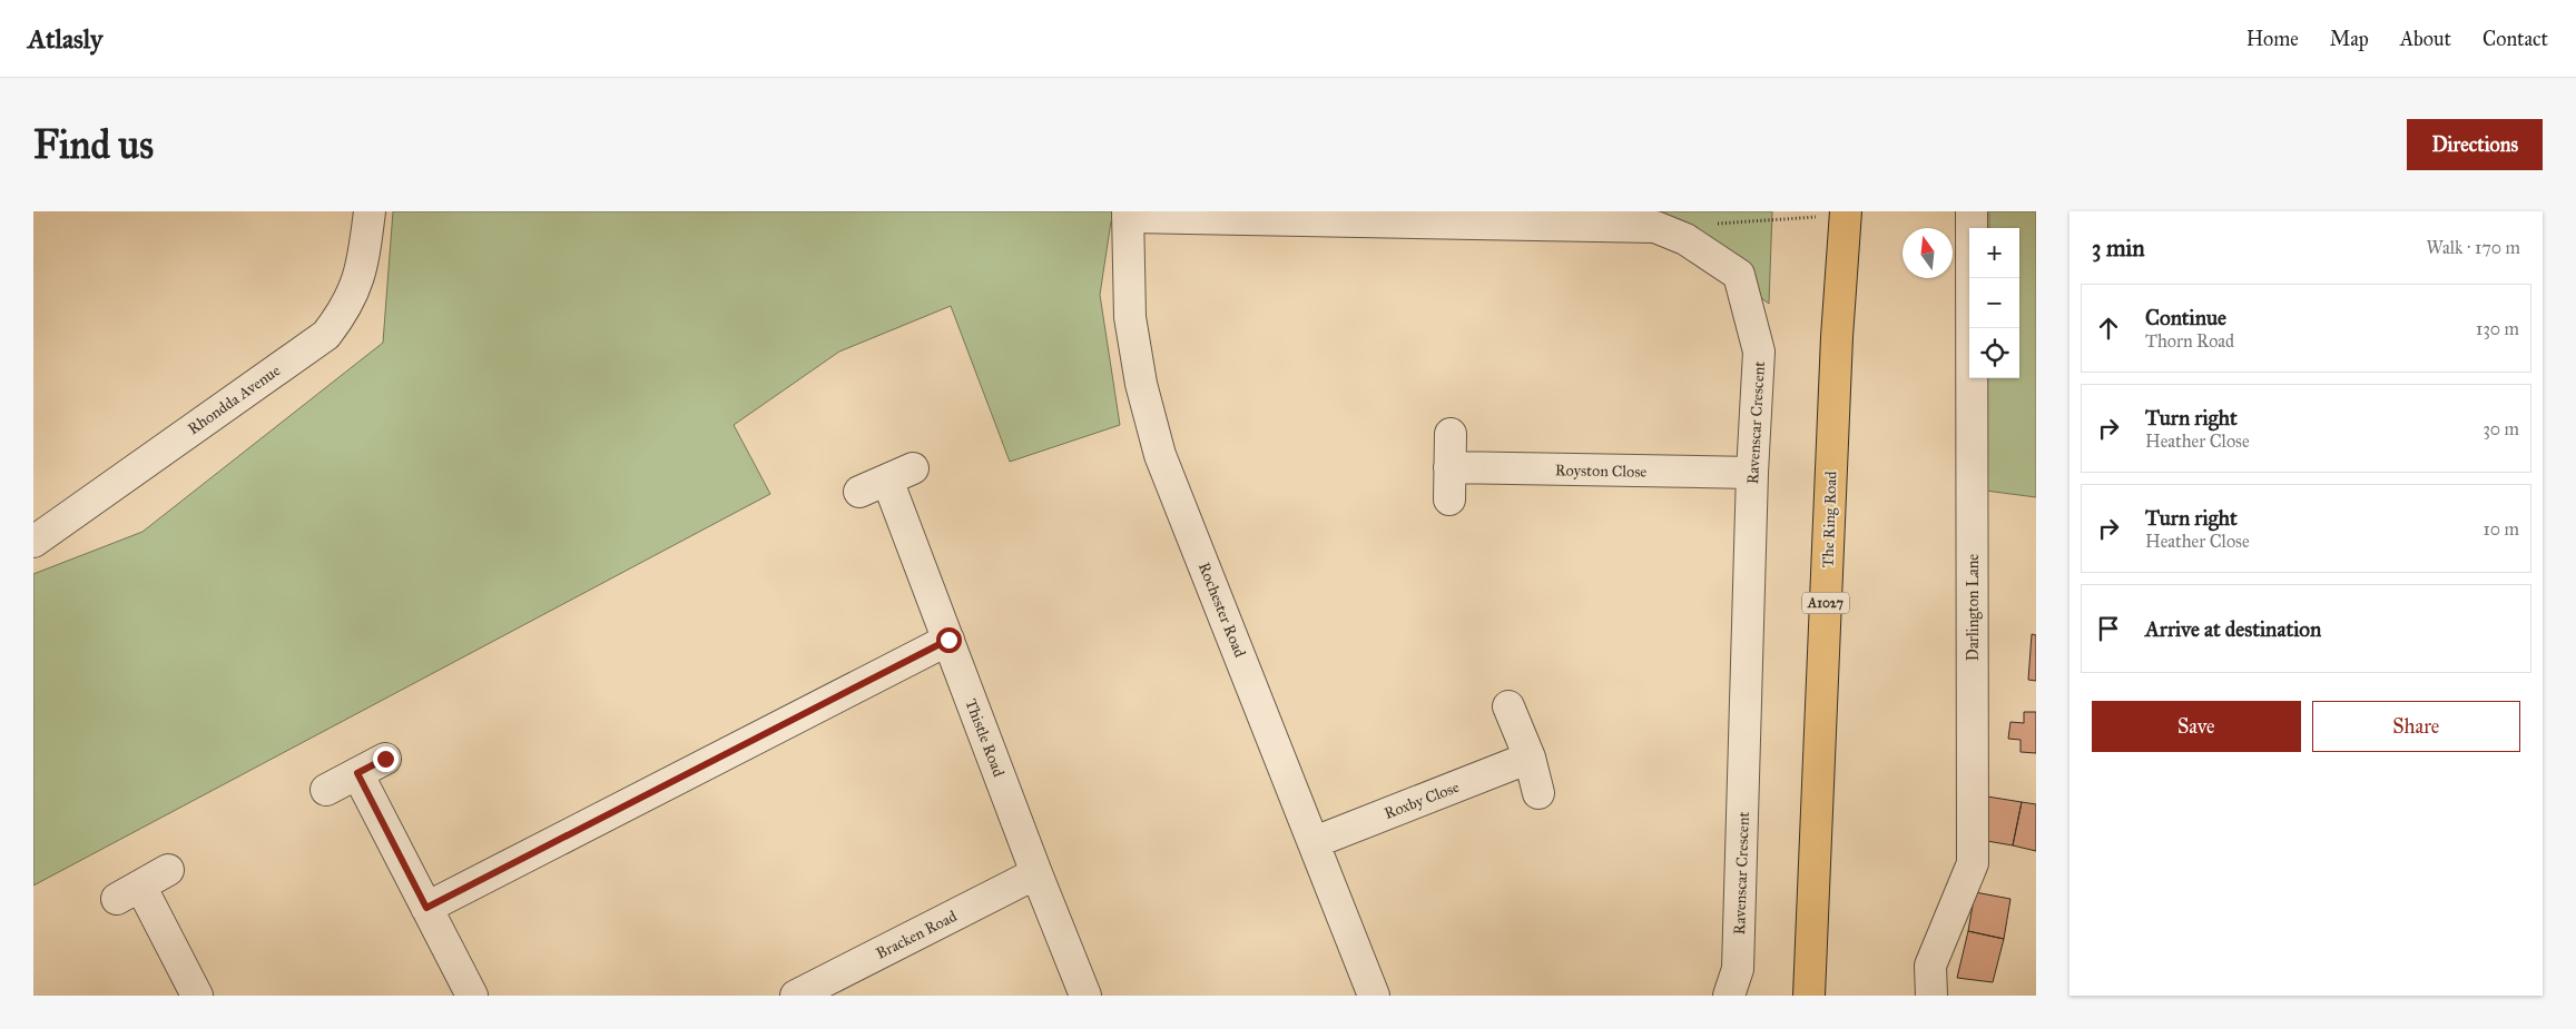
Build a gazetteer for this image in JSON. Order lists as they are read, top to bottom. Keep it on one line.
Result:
{"streets":{"main road":["The Ring Road","A1027"],"street":["Rhondda Avenue","Ravenscar Crescent","Royston Close","Darlington Lane","Rochester Road","Thistle Road","Roxby Close","Bracken Road"]},"crossings":[["Ravenscar Crescent","Royston Close"],["Ravenscar Crescent","Rochester Road"],["Rochester Road","Roxby Close"],["Thistle Road","Bracken Road"]],"north":"top","page":{"header":"Atlasly","nav":["Home","Map","About","Contact"],"buttons":["Directions",["Save","Share"]],"title":"Find us","heading":["3 min","Walk · 170 m"],"map_buttons":["+","−"],"list":[["Continue","Thorn Road","130 m"],["Turn right","Heather Close","30 m"],["Turn right","Heather Close","10 m"],"Arrive at destination"]}}
